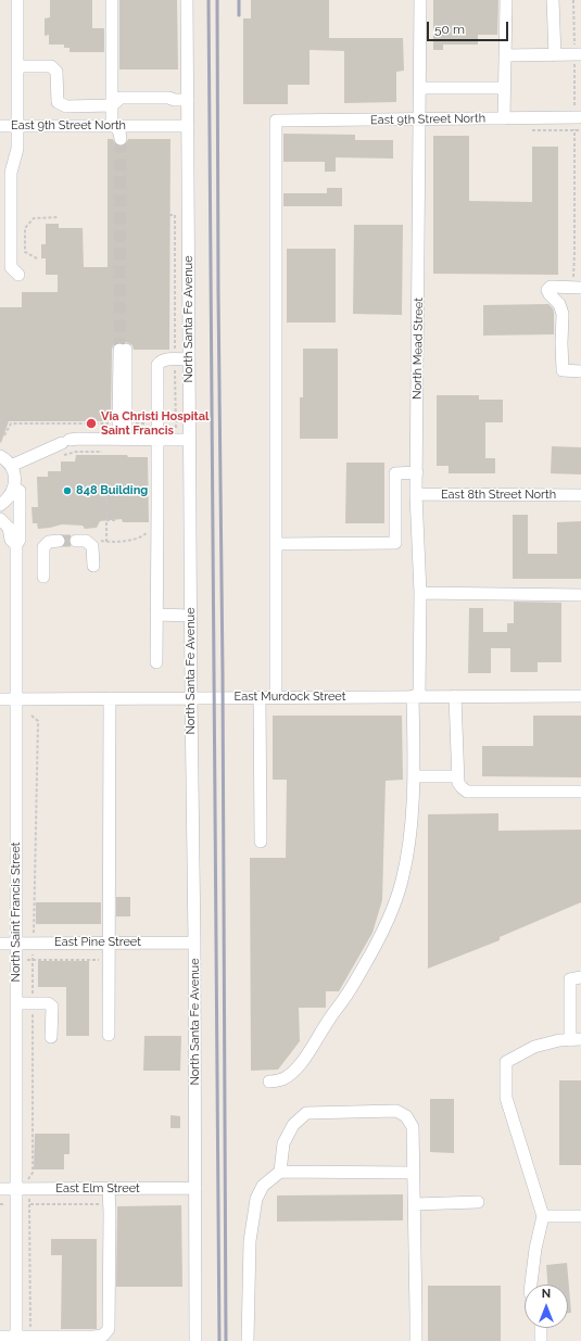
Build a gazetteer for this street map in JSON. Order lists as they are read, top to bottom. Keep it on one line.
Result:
{"streets":{"street":["East 9th Street North","North Santa Fe Avenue","North Mead Street","East 8th Street North","East Murdock Street","North Saint Francis Street","East Pine Street","East Elm Street"]},"crossings":[["East 9th Street North","North Santa Fe Avenue"],["East 9th Street North","North Mead Street"],["North Santa Fe Avenue","East Murdock Street"],["North Santa Fe Avenue","East Pine Street"],["North Santa Fe Avenue","East Elm Street"],["North Mead Street","East 8th Street North"],["North Mead Street","East Murdock Street"],["East Murdock Street","North Saint Francis Street"],["North Saint Francis Street","East Pine Street"],["North Saint Francis Street","East Elm Street"]],"places":["Via Christi Hospital Saint Francis","848 Building"],"scale_bar":"50 m","north":"top"}
